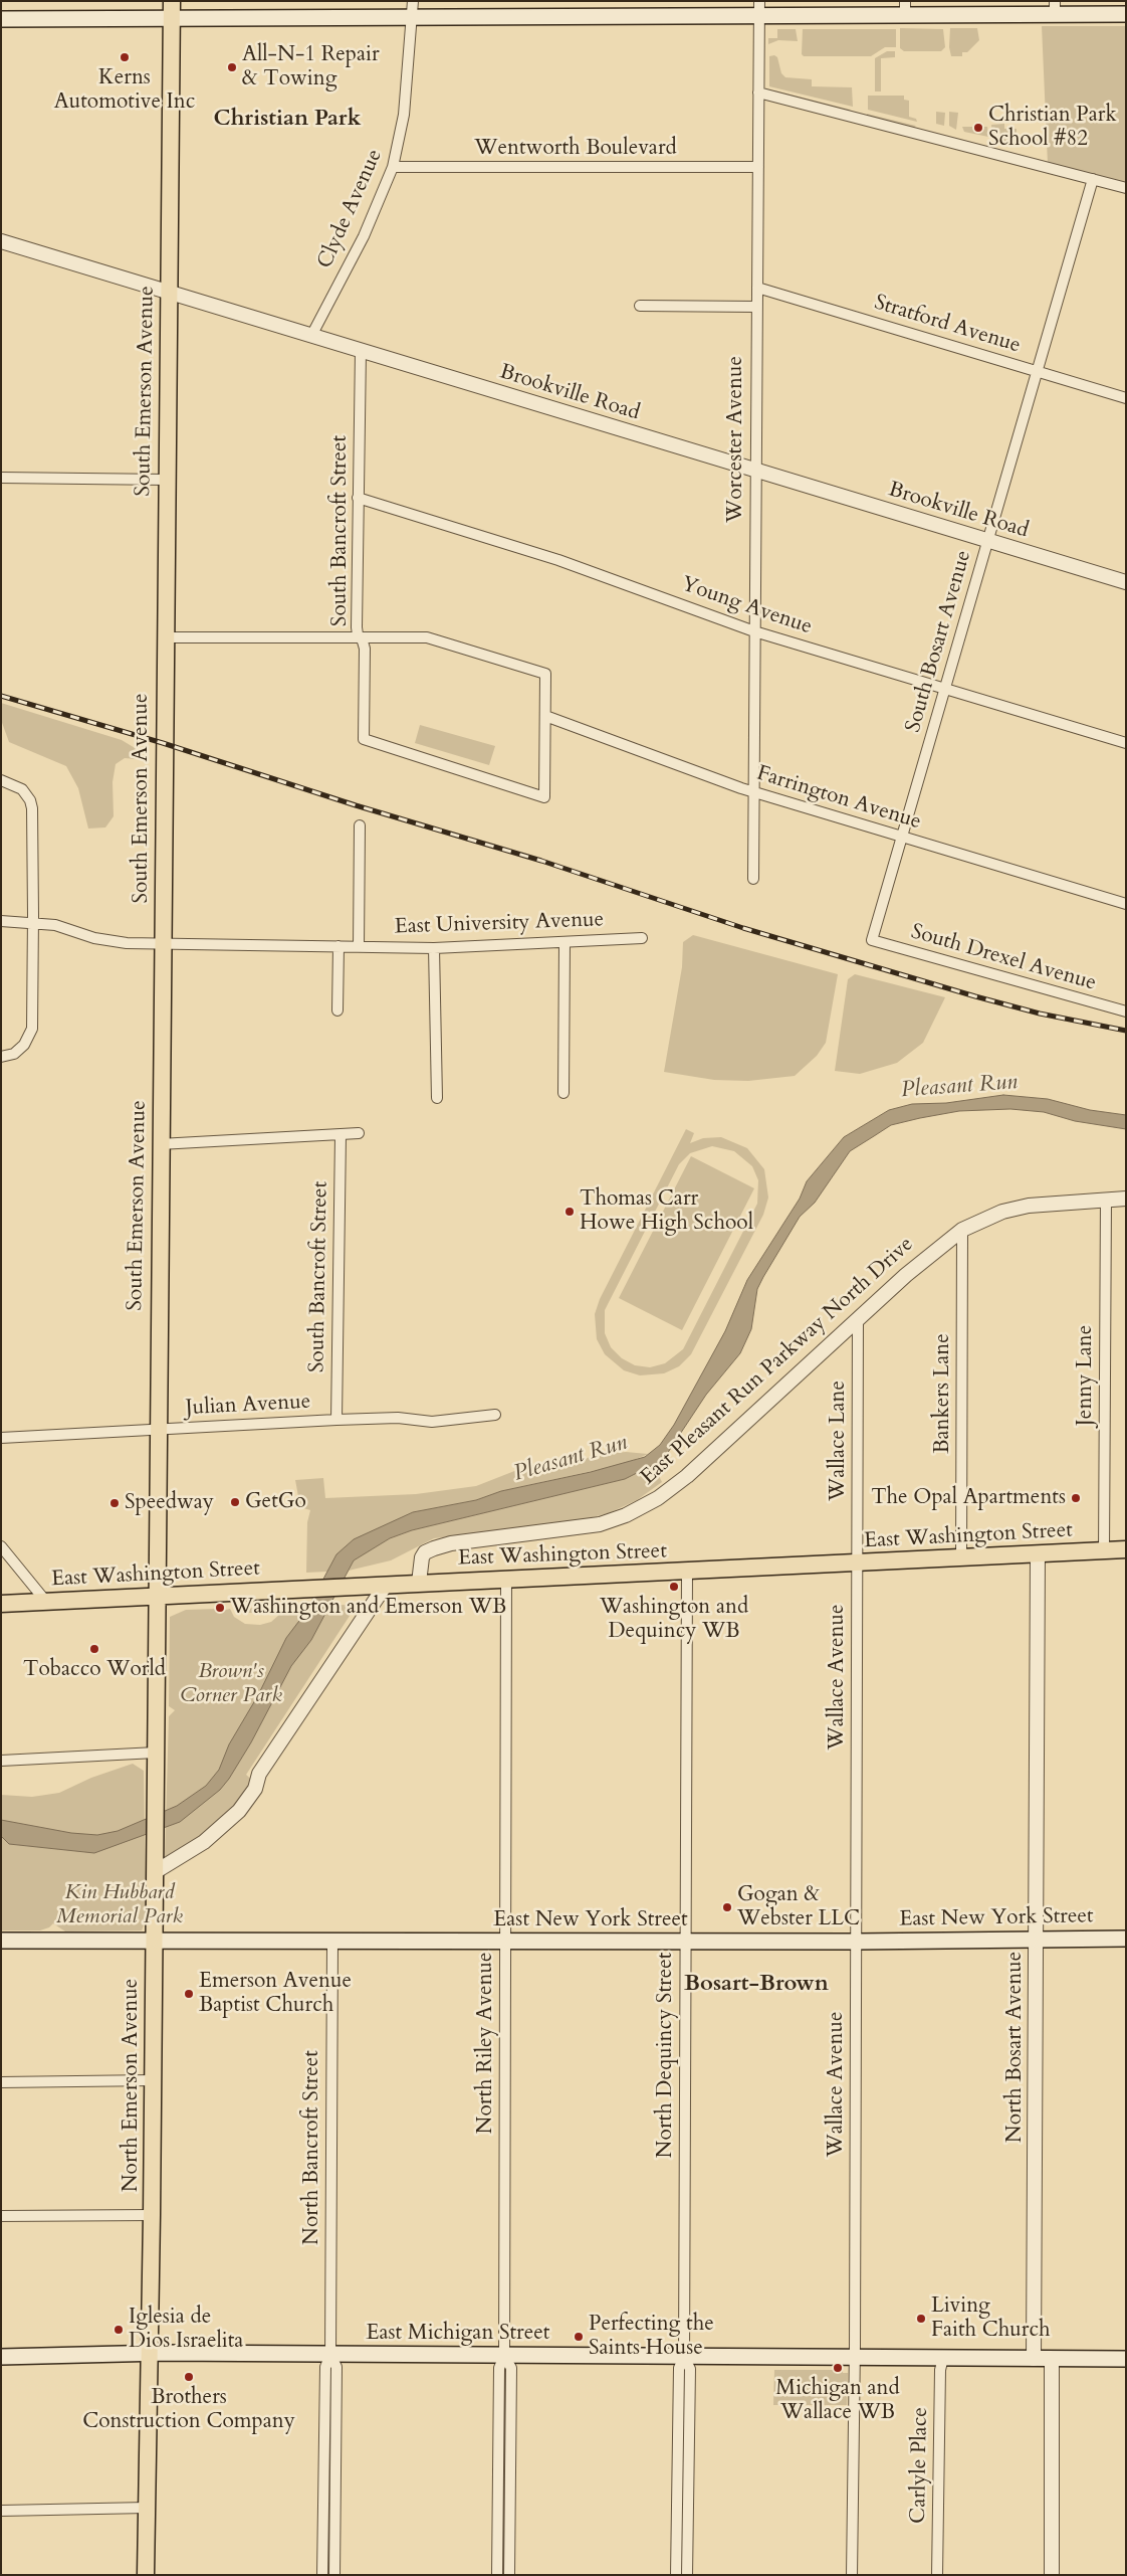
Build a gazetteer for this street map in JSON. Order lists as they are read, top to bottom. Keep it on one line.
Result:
{"streets":{"main road":["South Emerson Avenue","East Washington Street","East New York Street","North Emerson Avenue","East Michigan Street"],"street":["Wentworth Boulevard","Clyde Avenue","Stratford Avenue","Brookville Road","Worcester Avenue","South Bancroft Street","Young Avenue","South Bosart Avenue","Farrington Avenue","East University Avenue","South Drexel Avenue","East Pleasant Run Parkway North Drive","Jenny Lane","Bankers Lane","Julian Avenue","Wallace Lane","Wallace Avenue","North Riley Avenue","North Bosart Avenue","North Dequincy Street","North Bancroft Street","Carlyle Place"]},"crossings":[["Wentworth Boulevard","Clyde Avenue"],["Wentworth Boulevard","Worcester Avenue"],["Clyde Avenue","Brookville Road"],["Stratford Avenue","Worcester Avenue"],["Stratford Avenue","South Bosart Avenue"],["South Emerson Avenue","Brookville Road"],["South Emerson Avenue","East University Avenue"],["South Emerson Avenue","Julian Avenue"],["South Emerson Avenue","East Washington Street"],["South Emerson Avenue","North Emerson Avenue"],["Brookville Road","Worcester Avenue"],["Brookville Road","South Bancroft Street"],["Brookville Road","South Bosart Avenue"],["Worcester Avenue","Young Avenue"],["Worcester Avenue","Farrington Avenue"],["South Bancroft Street","Young Avenue"],["South Bancroft Street","Farrington Avenue"],["South Bancroft Street","Julian Avenue"],["Young Avenue","South Bosart Avenue"],["South Bosart Avenue","Farrington Avenue"],["South Bosart Avenue","South Drexel Avenue"],["East Pleasant Run Parkway North Drive","Jenny Lane"],["East Pleasant Run Parkway North Drive","Bankers Lane"],["East Pleasant Run Parkway North Drive","Wallace Lane"],["East Pleasant Run Parkway North Drive","East Washington Street"],["Jenny Lane","East Washington Street"],["Bankers Lane","East Washington Street"],["Wallace Lane","East Washington Street"],["Wallace Lane","Wallace Avenue"],["East Washington Street","Wallace Avenue"],["East Washington Street","North Riley Avenue"],["East Washington Street","North Bosart Avenue"],["East Washington Street","North Dequincy Street"],["East Washington Street","North Emerson Avenue"],["Wallace Avenue","East New York Street"],["Wallace Avenue","East Michigan Street"],["East New York Street","North Riley Avenue"],["East New York Street","North Bosart Avenue"],["East New York Street","North Dequincy Street"],["East New York Street","North Emerson Avenue"],["East New York Street","North Bancroft Street"],["North Riley Avenue","East Michigan Street"],["North Bosart Avenue","East Michigan Street"],["North Dequincy Street","East Michigan Street"],["North Emerson Avenue","East Michigan Street"],["North Bancroft Street","East Michigan Street"],["East Michigan Street","Carlyle Place"]],"districts":["Christian Park","Bosart-Brown"],"water":["Pleasant Run"],"parks":["Brown's Corner Park","Kin Hubbard Memorial Park"],"places":["Kerns Automotive Inc","All-N-1 Repair & Towing","Christian Park School #82","Thomas Carr Howe High School","The Opal Apartments","GetGo","Speedway","Washington and Dequincy WB","Washington and Emerson WB","Tobacco World","Gogan & Webster LLC","Emerson Avenue Baptist Church","Living Faith Church","Iglesia de Dios Israelita","Perfecting the Saints House","Michigan and Wallace WB","Brothers Construction Company"]}
